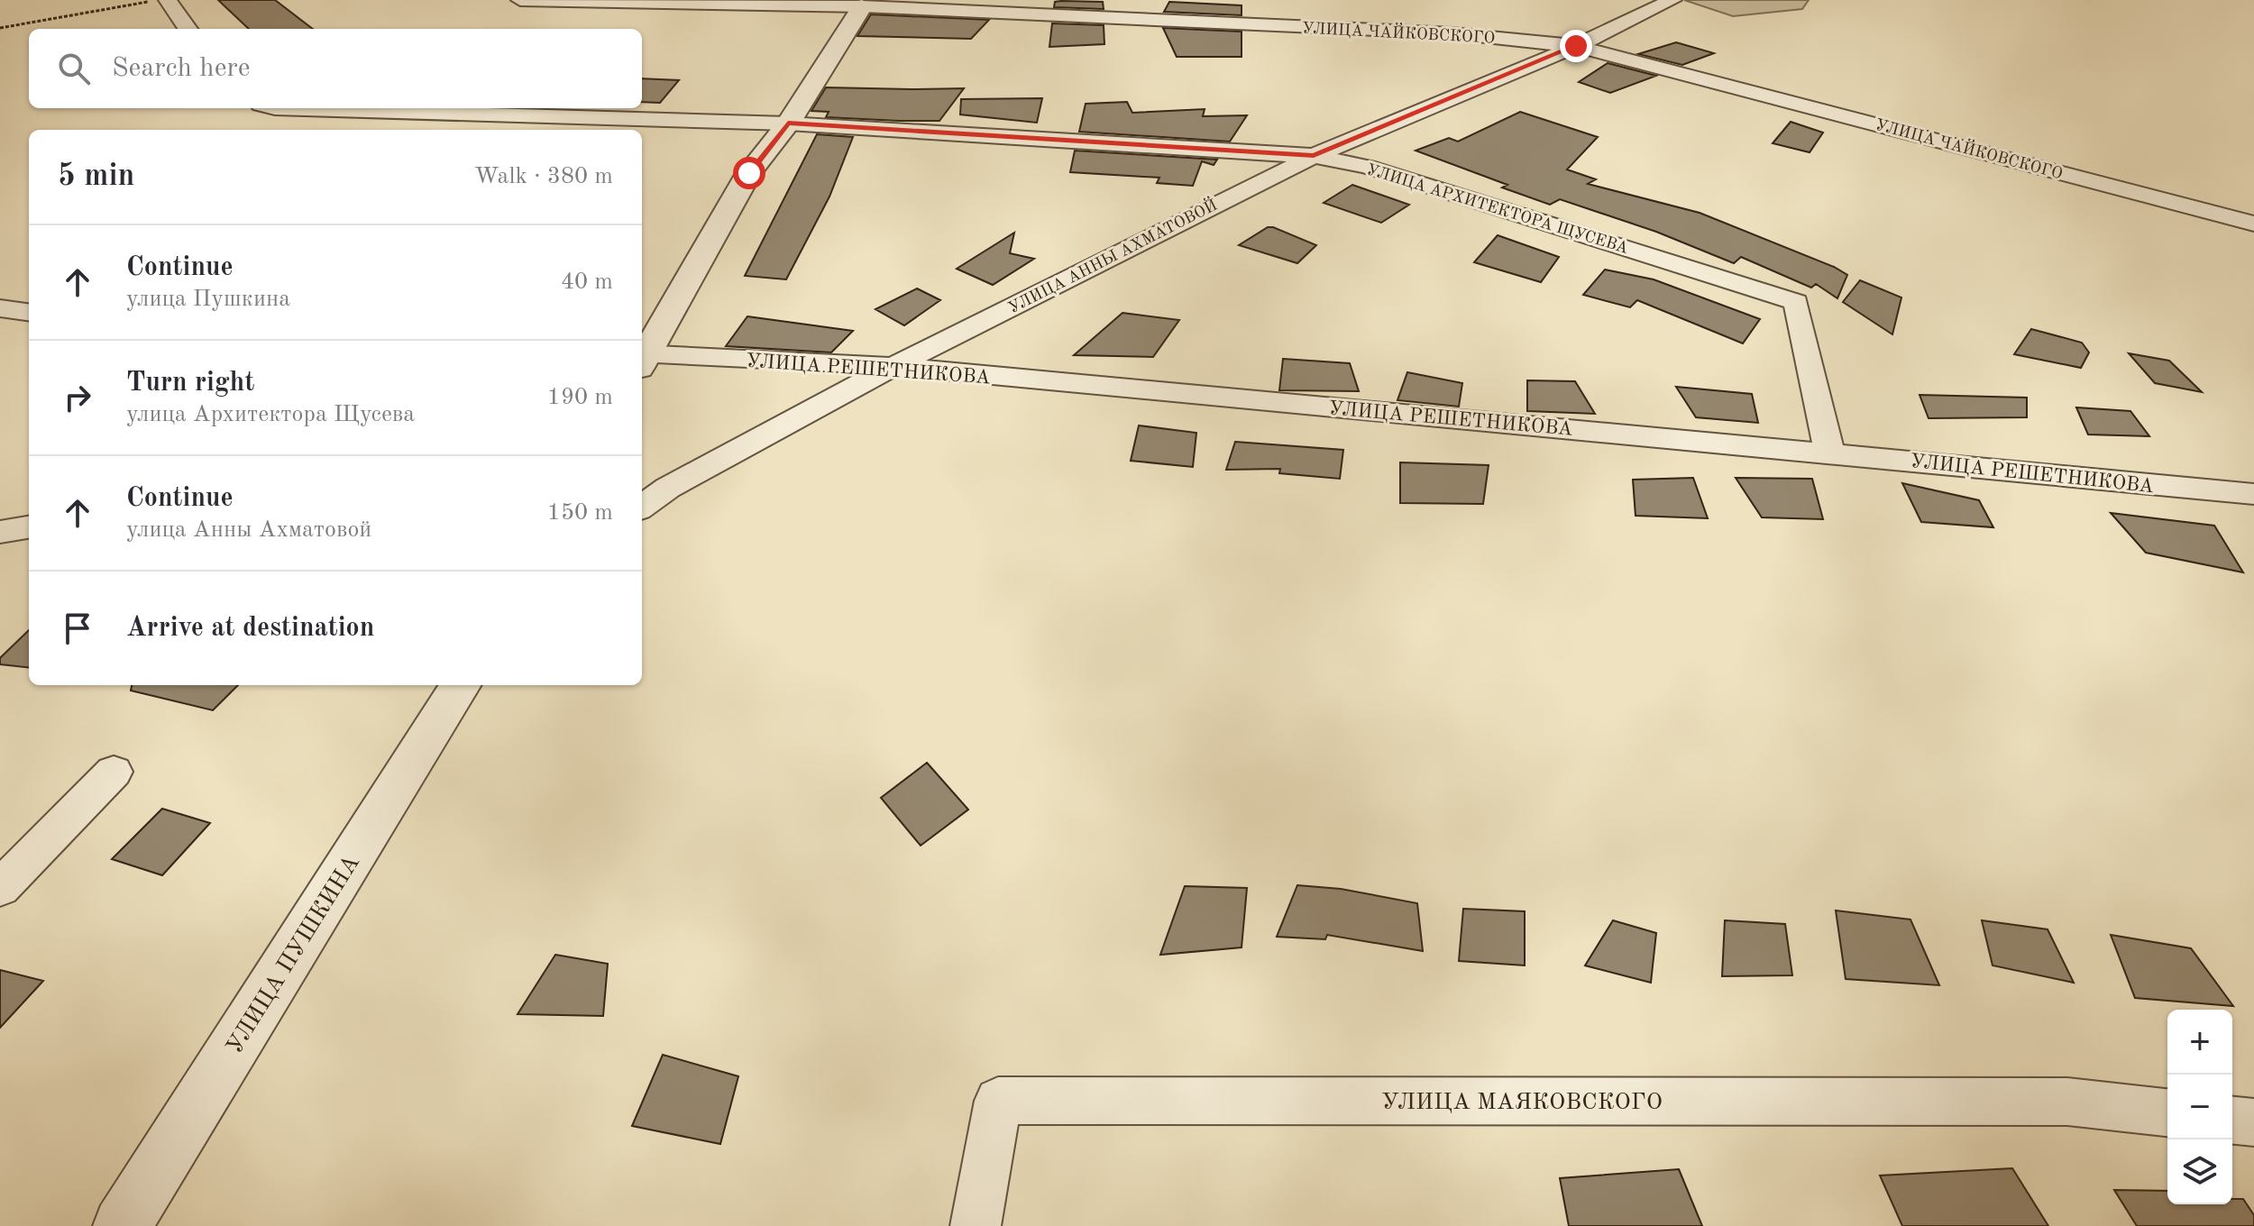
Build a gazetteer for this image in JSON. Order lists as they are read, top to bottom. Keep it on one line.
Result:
{"streets":{"street":["УЛИЦА ЧАЙКОВСКОГО","УЛИЦА АРХИТЕКТОРА ЩУСЕВА","УЛИЦА АННЫ АХМАТОВОЙ","УЛИЦА РЕШЕТНИКОВА","УЛИЦА ПУШКИНА","УЛИЦА МАЯКОВСКОГО"]},"crossings":[["УЛИЦА ЧАЙКОВСКОГО","УЛИЦА АННЫ АХМАТОВОЙ"],["УЛИЦА АРХИТЕКТОРА ЩУСЕВА","УЛИЦА АННЫ АХМАТОВОЙ"],["УЛИЦА АРХИТЕКТОРА ЩУСЕВА","УЛИЦА РЕШЕТНИКОВА"],["УЛИЦА АННЫ АХМАТОВОЙ","УЛИЦА РЕШЕТНИКОВА"]],"page":{"search":"Search here","heading":["5 min","Walk · 380 m"],"list":[["Continue","улица Пушкина","40 m"],["Turn right","улица Архитектора Щусева","190 m"],["Continue","улица Анны Ахматовой","150 m"],"Arrive at destination"],"map_buttons":["+","−"]}}
